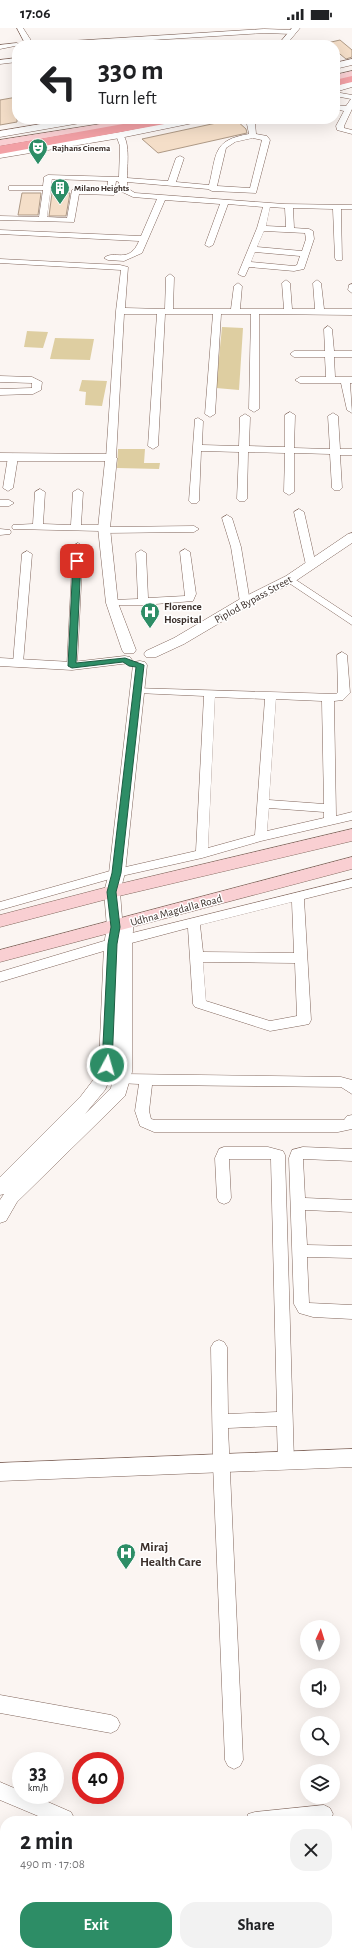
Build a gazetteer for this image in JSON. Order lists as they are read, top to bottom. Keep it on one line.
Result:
{"streets":{"main road":["Udhna Magdalla Road"],"street":["Piplod Bypass Street"]},"places":{"theatre":["Rajhans Cinema"],"building":["Milano Heights"],"hospital":["Florence Hospital","Miraj Health Care"]},"north":"top","page":{"status":"17:06","turn":["330 m","Turn left"],"speed":"33 km/h","limit":"40","heading":["2 min","490 m · 17:08"],"buttons":["Exit","Share"]}}
